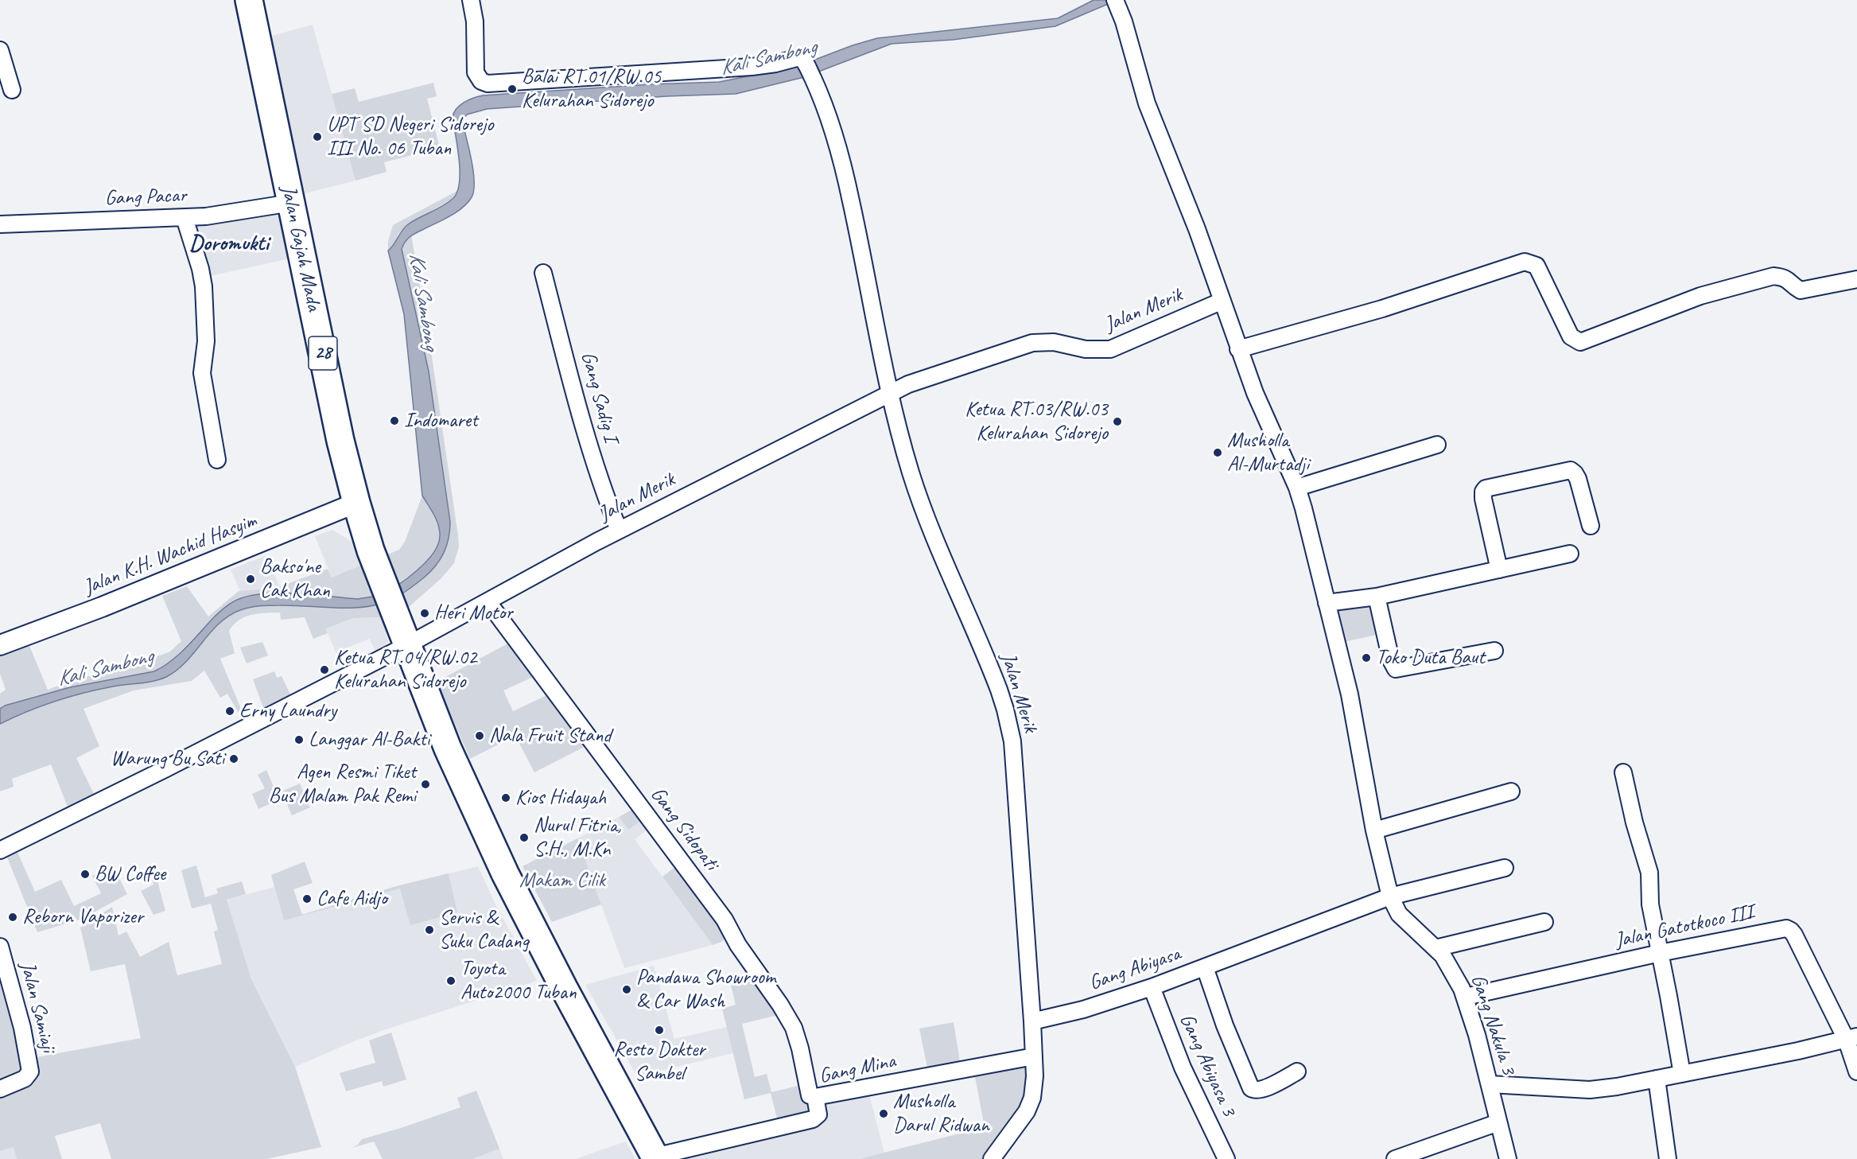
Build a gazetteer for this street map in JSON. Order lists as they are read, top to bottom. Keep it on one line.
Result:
{"streets":{"highway":["Jalan Gajah Mada","28"],"street":["Gang Pacar","Jalan Merik","Gang Sadig I","Jalan K.H. Wachid Hasyim","Gang Sidopati","Jalan Gatotkoco III","Gang Abiyasa","Jalan Samiaji","Gang Nakula 3","Gang Abiyasa 3","Gang Mina"]},"crossings":[["Gang Pacar","Jalan Gajah Mada"],["Jalan Gajah Mada","Jalan Merik"],["Jalan Gajah Mada","28"],["Jalan Gajah Mada","Jalan K.H. Wachid Hasyim"],["Jalan Merik","28"],["Jalan Merik","Gang Sadig I"],["Jalan Merik","Gang Sidopati"],["Jalan Merik","Gang Abiyasa"],["Jalan Merik","Gang Nakula 3"],["28","Gang Mina"],["Gang Sidopati","Gang Mina"],["Jalan Gatotkoco III","Gang Nakula 3"],["Gang Abiyasa","Gang Nakula 3"],["Gang Abiyasa","Gang Abiyasa 3"]],"districts":["Doromukti"],"water":["Kali Sambong"],"parks":["Makam Cilik"],"places":["Balai RT.01/RW.05 Kelurahan Sidorejo","UPT SD Negeri Sidorejo III No. 06 Tuban","Indomaret","Ketua RT.03/RW.03 Kelurahan Sidorejo","Musholla Al-Murtadji","Bakso'ne Cak Khan","Heri Motor","Toko Duta Baut","Ketua RT.04/RW.02 Kelurahan Sidorejo","Erny Laundry","Nala Fruit Stand","Langgar Al-Bakti","Warung Bu Sati","Agen Resmi Tiket Bus Malam Pak Remi","Kios Hidayah","Nurul Fitria, S.H., M.Kn","BW Coffee","Cafe Aidjo","Reborn Vaporizer","Servis & Suku Cadang","Toyota Auto2000 Tuban","Pandawa Showroom & Car Wash","Resto Dokter Sambel","Musholla Darul Ridwan"]}
